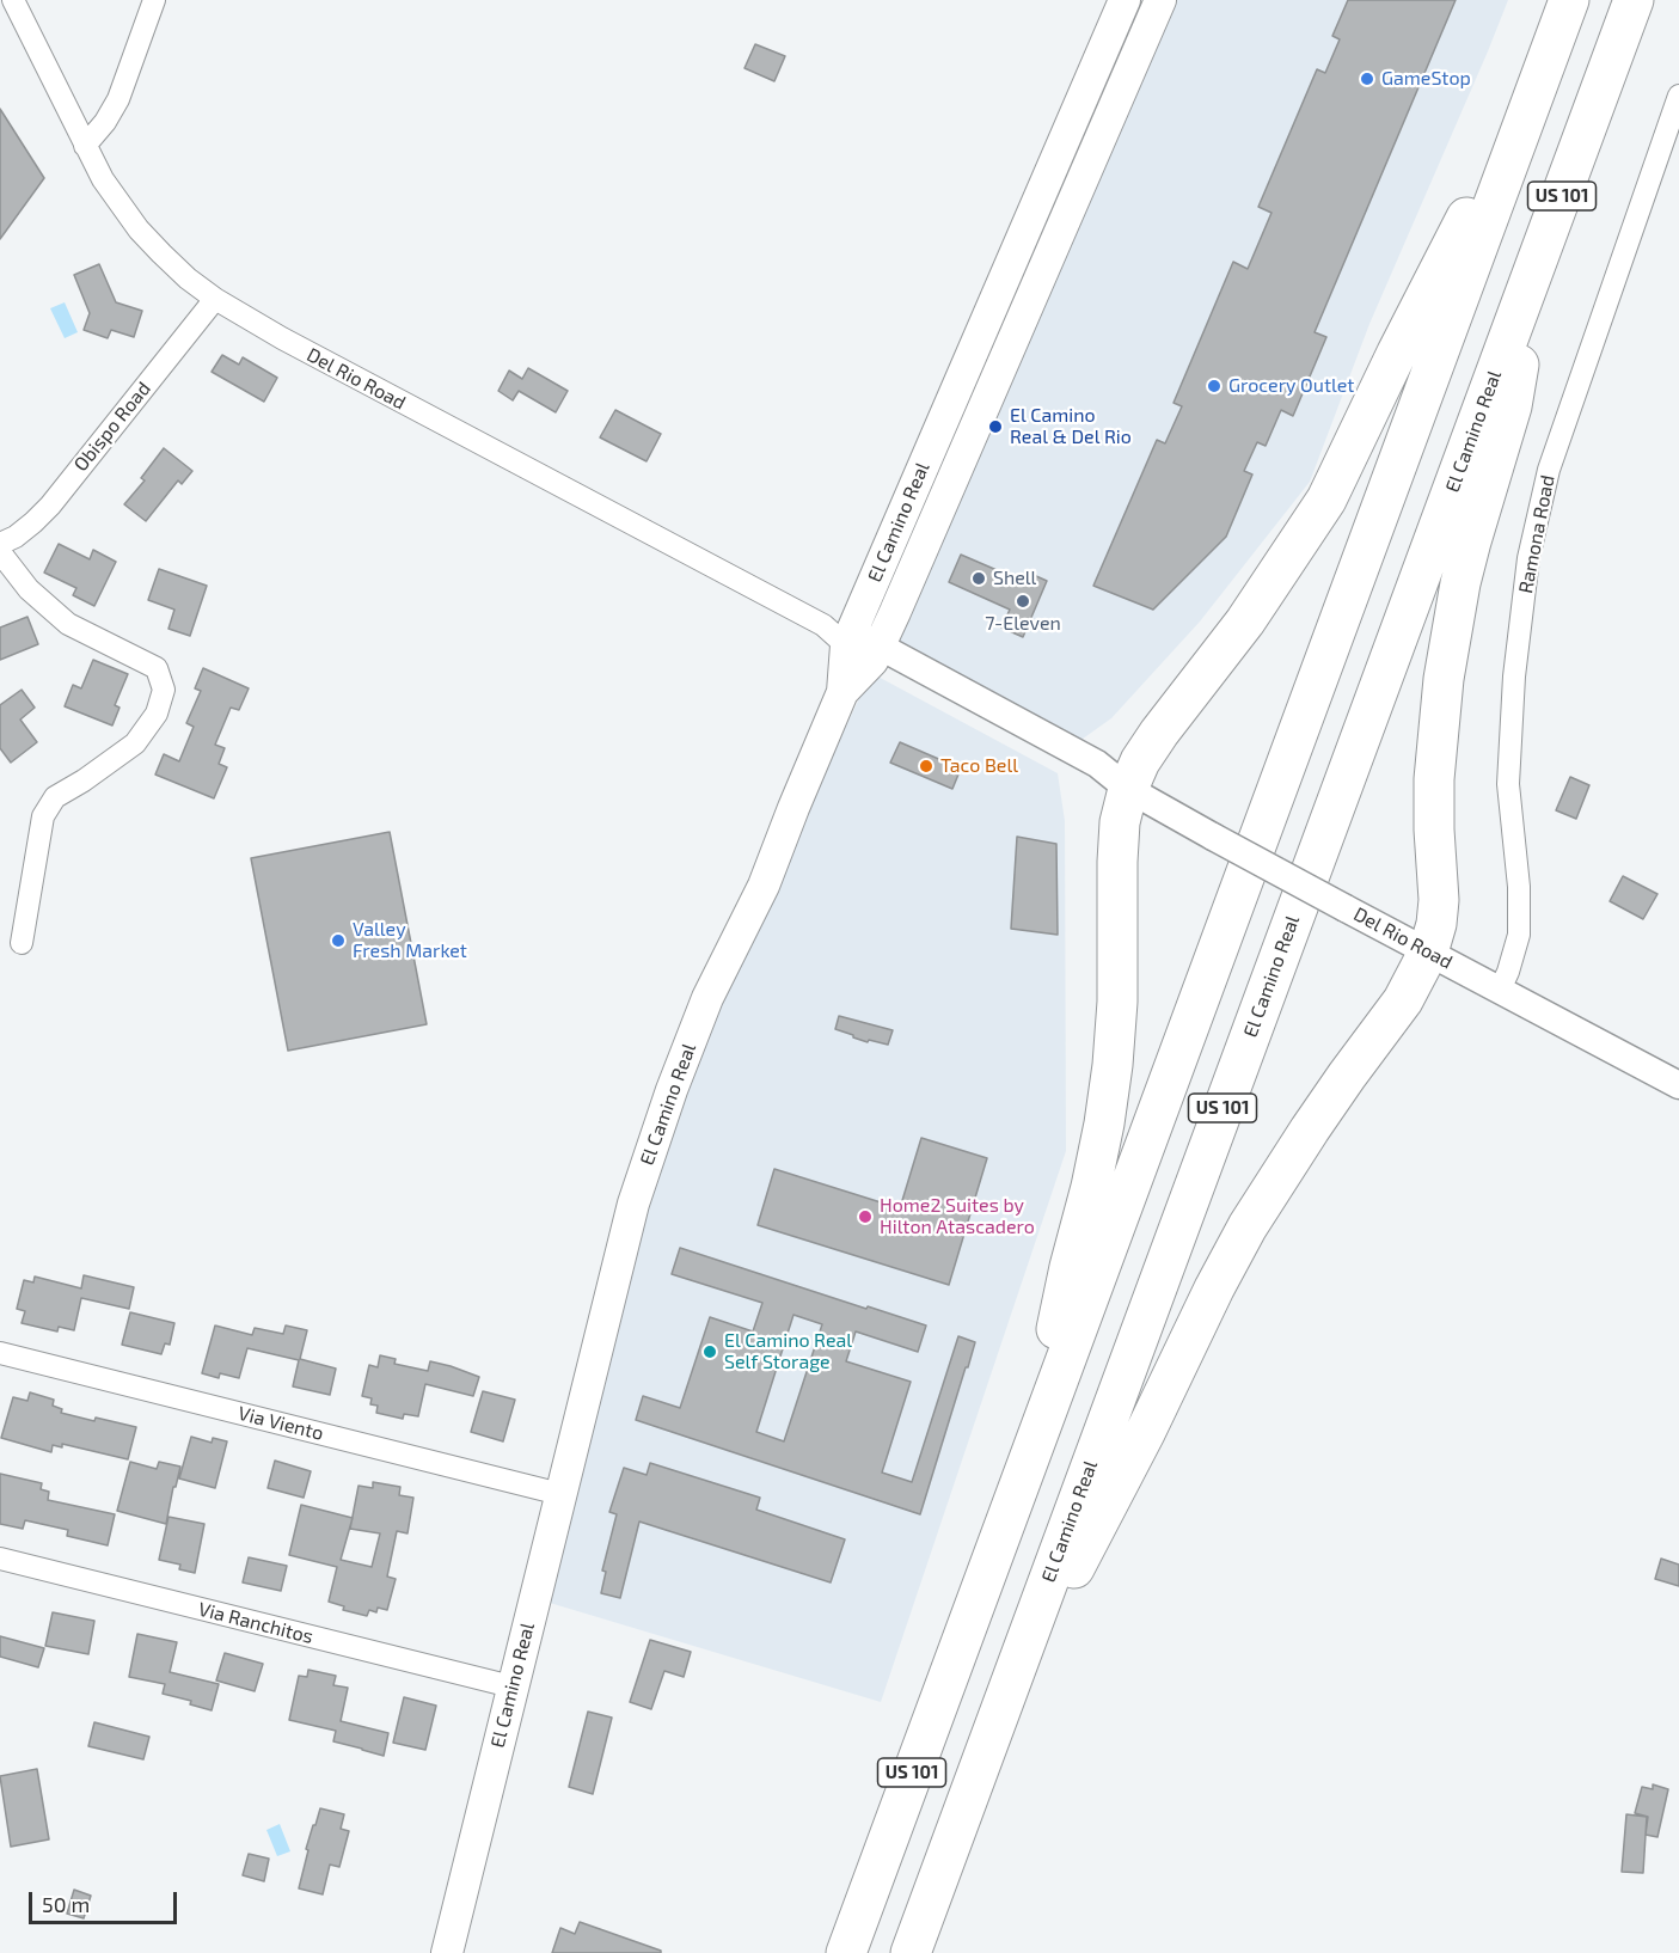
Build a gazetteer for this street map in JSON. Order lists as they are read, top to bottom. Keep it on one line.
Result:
{"streets":{"highway":["US 101","El Camino Real"],"street":["Del Rio Road","Obispo Road","Ramona Road","Via Viento","Via Ranchitos"]},"crossings":[["Del Rio Road","Obispo Road"],["Del Rio Road","El Camino Real"],["Del Rio Road","Ramona Road"],["El Camino Real","Via Viento"],["El Camino Real","Via Ranchitos"]],"places":["GameStop","Grocery Outlet","El Camino Real & Del Rio","Shell","7-Eleven","Taco Bell","Valley Fresh Market","Home2 Suites by Hilton Atascadero","El Camino Real Self Storage"],"scale_bar":"50 m"}
